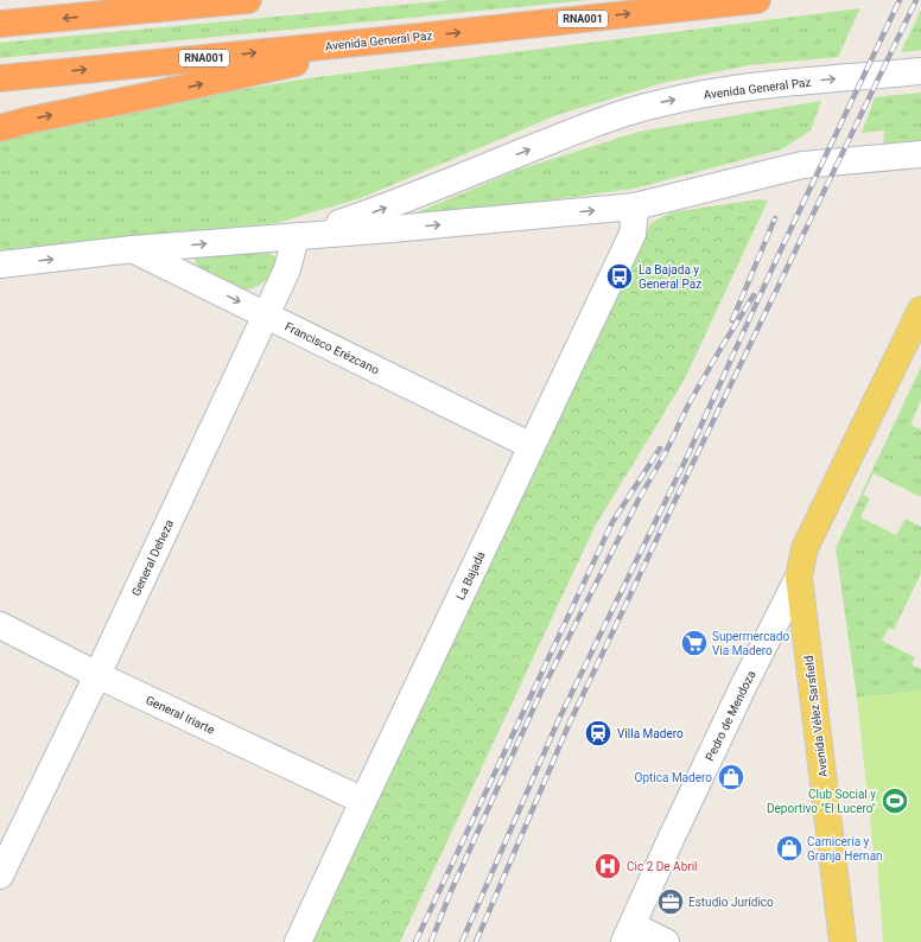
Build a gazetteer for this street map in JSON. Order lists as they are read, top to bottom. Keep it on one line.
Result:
{"streets":{"highway":["RNA001","Avenida General Paz"],"main road":["Pedro de Mendoza","Avenida Vélez Sarsfield"],"street":["Francisco Erézcano","General Deheza","La Bajada","General Iriarte"]},"crossings":[["Avenida General Paz","Francisco Erézcano"],["Avenida General Paz","General Deheza"],["Avenida General Paz","La Bajada"],["Francisco Erézcano","General Deheza"],["Francisco Erézcano","La Bajada"],["General Deheza","General Iriarte"],["La Bajada","General Iriarte"],["Pedro de Mendoza","Avenida Vélez Sarsfield"]],"places":{"bus stop":["La Bajada y General Paz"],"supermarket":["Supermercado Via Madero"],"station":["Villa Madero"],"shop":["Optica Madero","Carnicería y Granja Hernan"],"sports":["Club Social y Deportivo \"El Lucero\""],"hospital":["Cic 2 De Abril"],"office":["Estudio Jurídico"]}}
